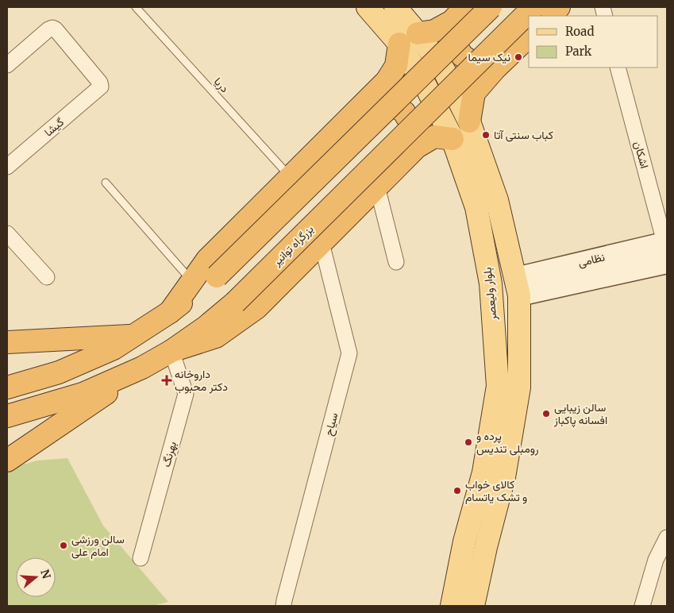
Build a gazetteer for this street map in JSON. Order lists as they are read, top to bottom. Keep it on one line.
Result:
{"streets":{"highway":["بزرگراه توانیر"],"main road":["نظامی","بلوار ولیعصر"],"street":["گیشا","اشکان","سیاح","بهرنگ"],"lane":["دریا"]},"crossings":[["اشکان","نظامی"],["بزرگراه توانیر","بهرنگ"]],"places":{"other":["نیک سیما","کباب سنتی آتا","سالن زیبایی افسانه پاکباز","پرده و رومبلی تندیس","کالای خواب و تشک یاتسام","سالن ورزشی امام علی"],"health":["داروخانه دکتر محبوب"]},"legend":["Road","Park"],"north":"right"}
